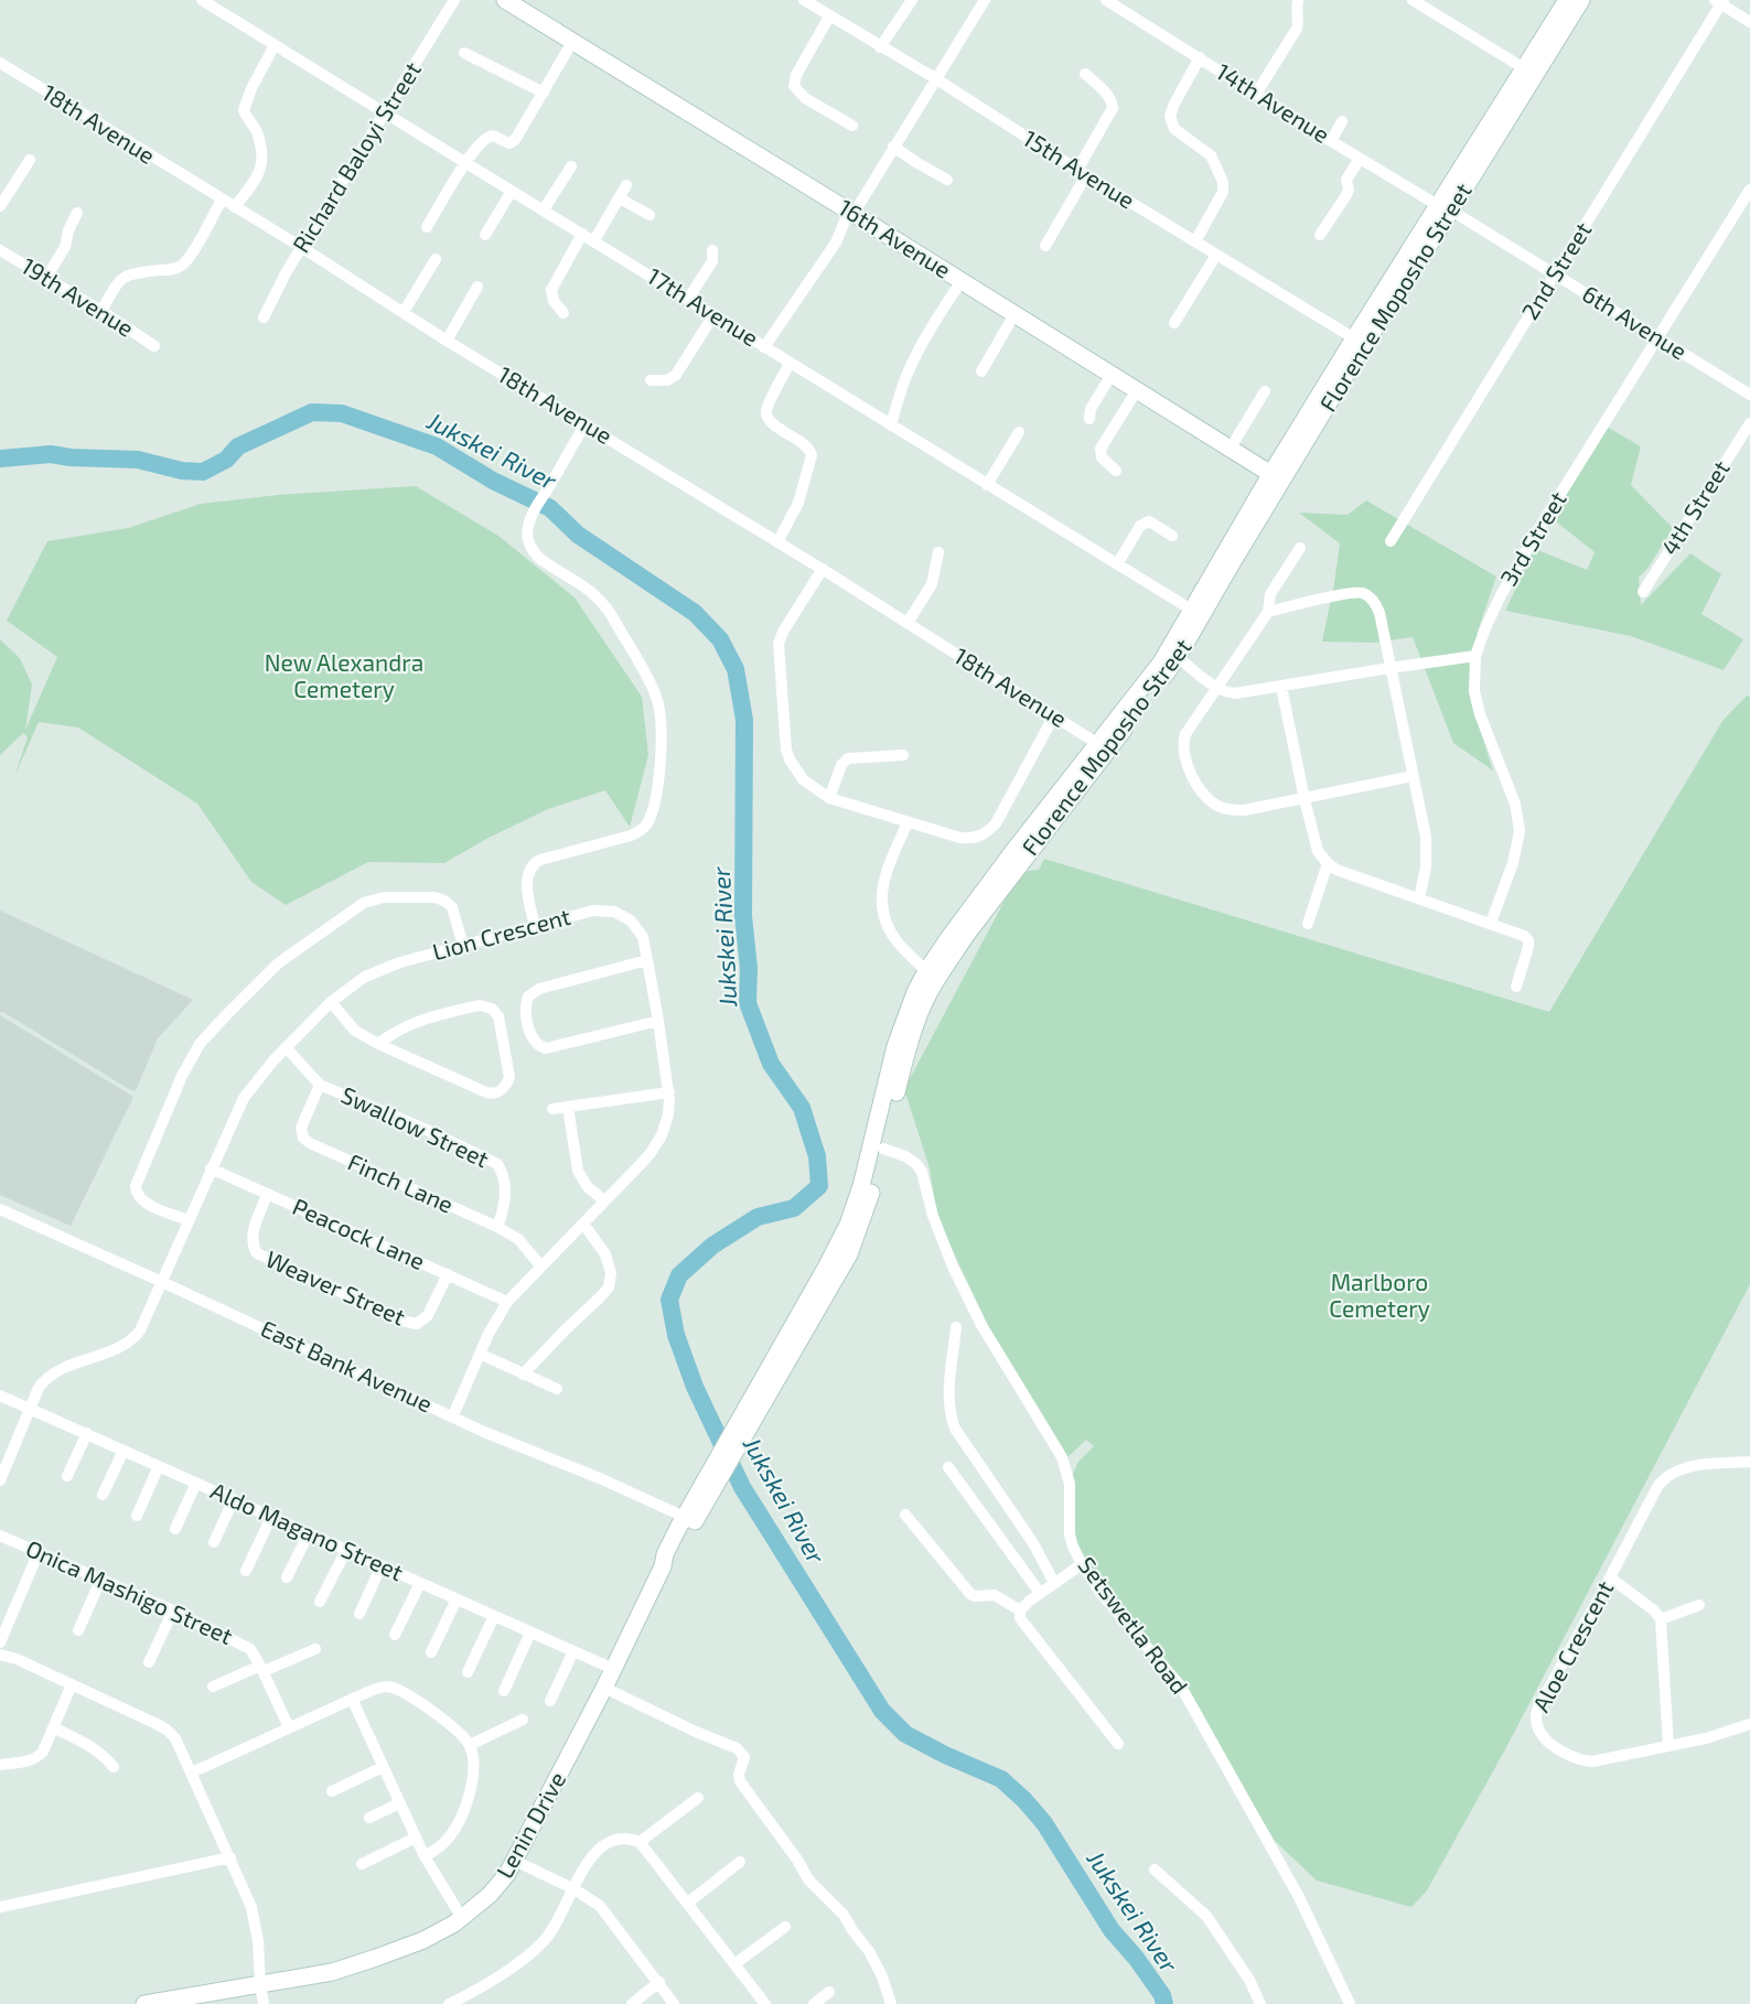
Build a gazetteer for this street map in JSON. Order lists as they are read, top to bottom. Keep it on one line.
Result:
{"streets":{"street":["14th Avenue","18th Avenue","Richard Baloyi Street","15th Avenue","16th Avenue","2nd Street","19th Avenue","Florence Moposho Street","17th Avenue","6th Avenue","4th Street","3rd Street","Lion Crescent","Swallow Street","Finch Lane","Peacock Lane","Weaver Street","East Bank Avenue","Aldo Magano Street","Onica Mashigo Street","Setswetla Road","Aloe Crescent","Lenin Drive"]},"crossings":[["14th Avenue","Florence Moposho Street"],["14th Avenue","6th Avenue"],["18th Avenue","Richard Baloyi Street"],["18th Avenue","Florence Moposho Street"],["Richard Baloyi Street","17th Avenue"],["15th Avenue","Florence Moposho Street"],["16th Avenue","Florence Moposho Street"],["2nd Street","6th Avenue"],["Florence Moposho Street","17th Avenue"],["Florence Moposho Street","6th Avenue"],["Florence Moposho Street","East Bank Avenue"],["Florence Moposho Street","Setswetla Road"],["Florence Moposho Street","Lenin Drive"],["6th Avenue","3rd Street"],["Lion Crescent","Swallow Street"],["Lion Crescent","Finch Lane"],["Lion Crescent","Peacock Lane"],["Lion Crescent","East Bank Avenue"],["Lion Crescent","Aldo Magano Street"],["Swallow Street","Finch Lane"],["Peacock Lane","Weaver Street"],["East Bank Avenue","Lenin Drive"],["Aldo Magano Street","Lenin Drive"]],"water":["Jukskei River"],"parks":["New Alexandra Cemetery","Marlboro Cemetery"]}
